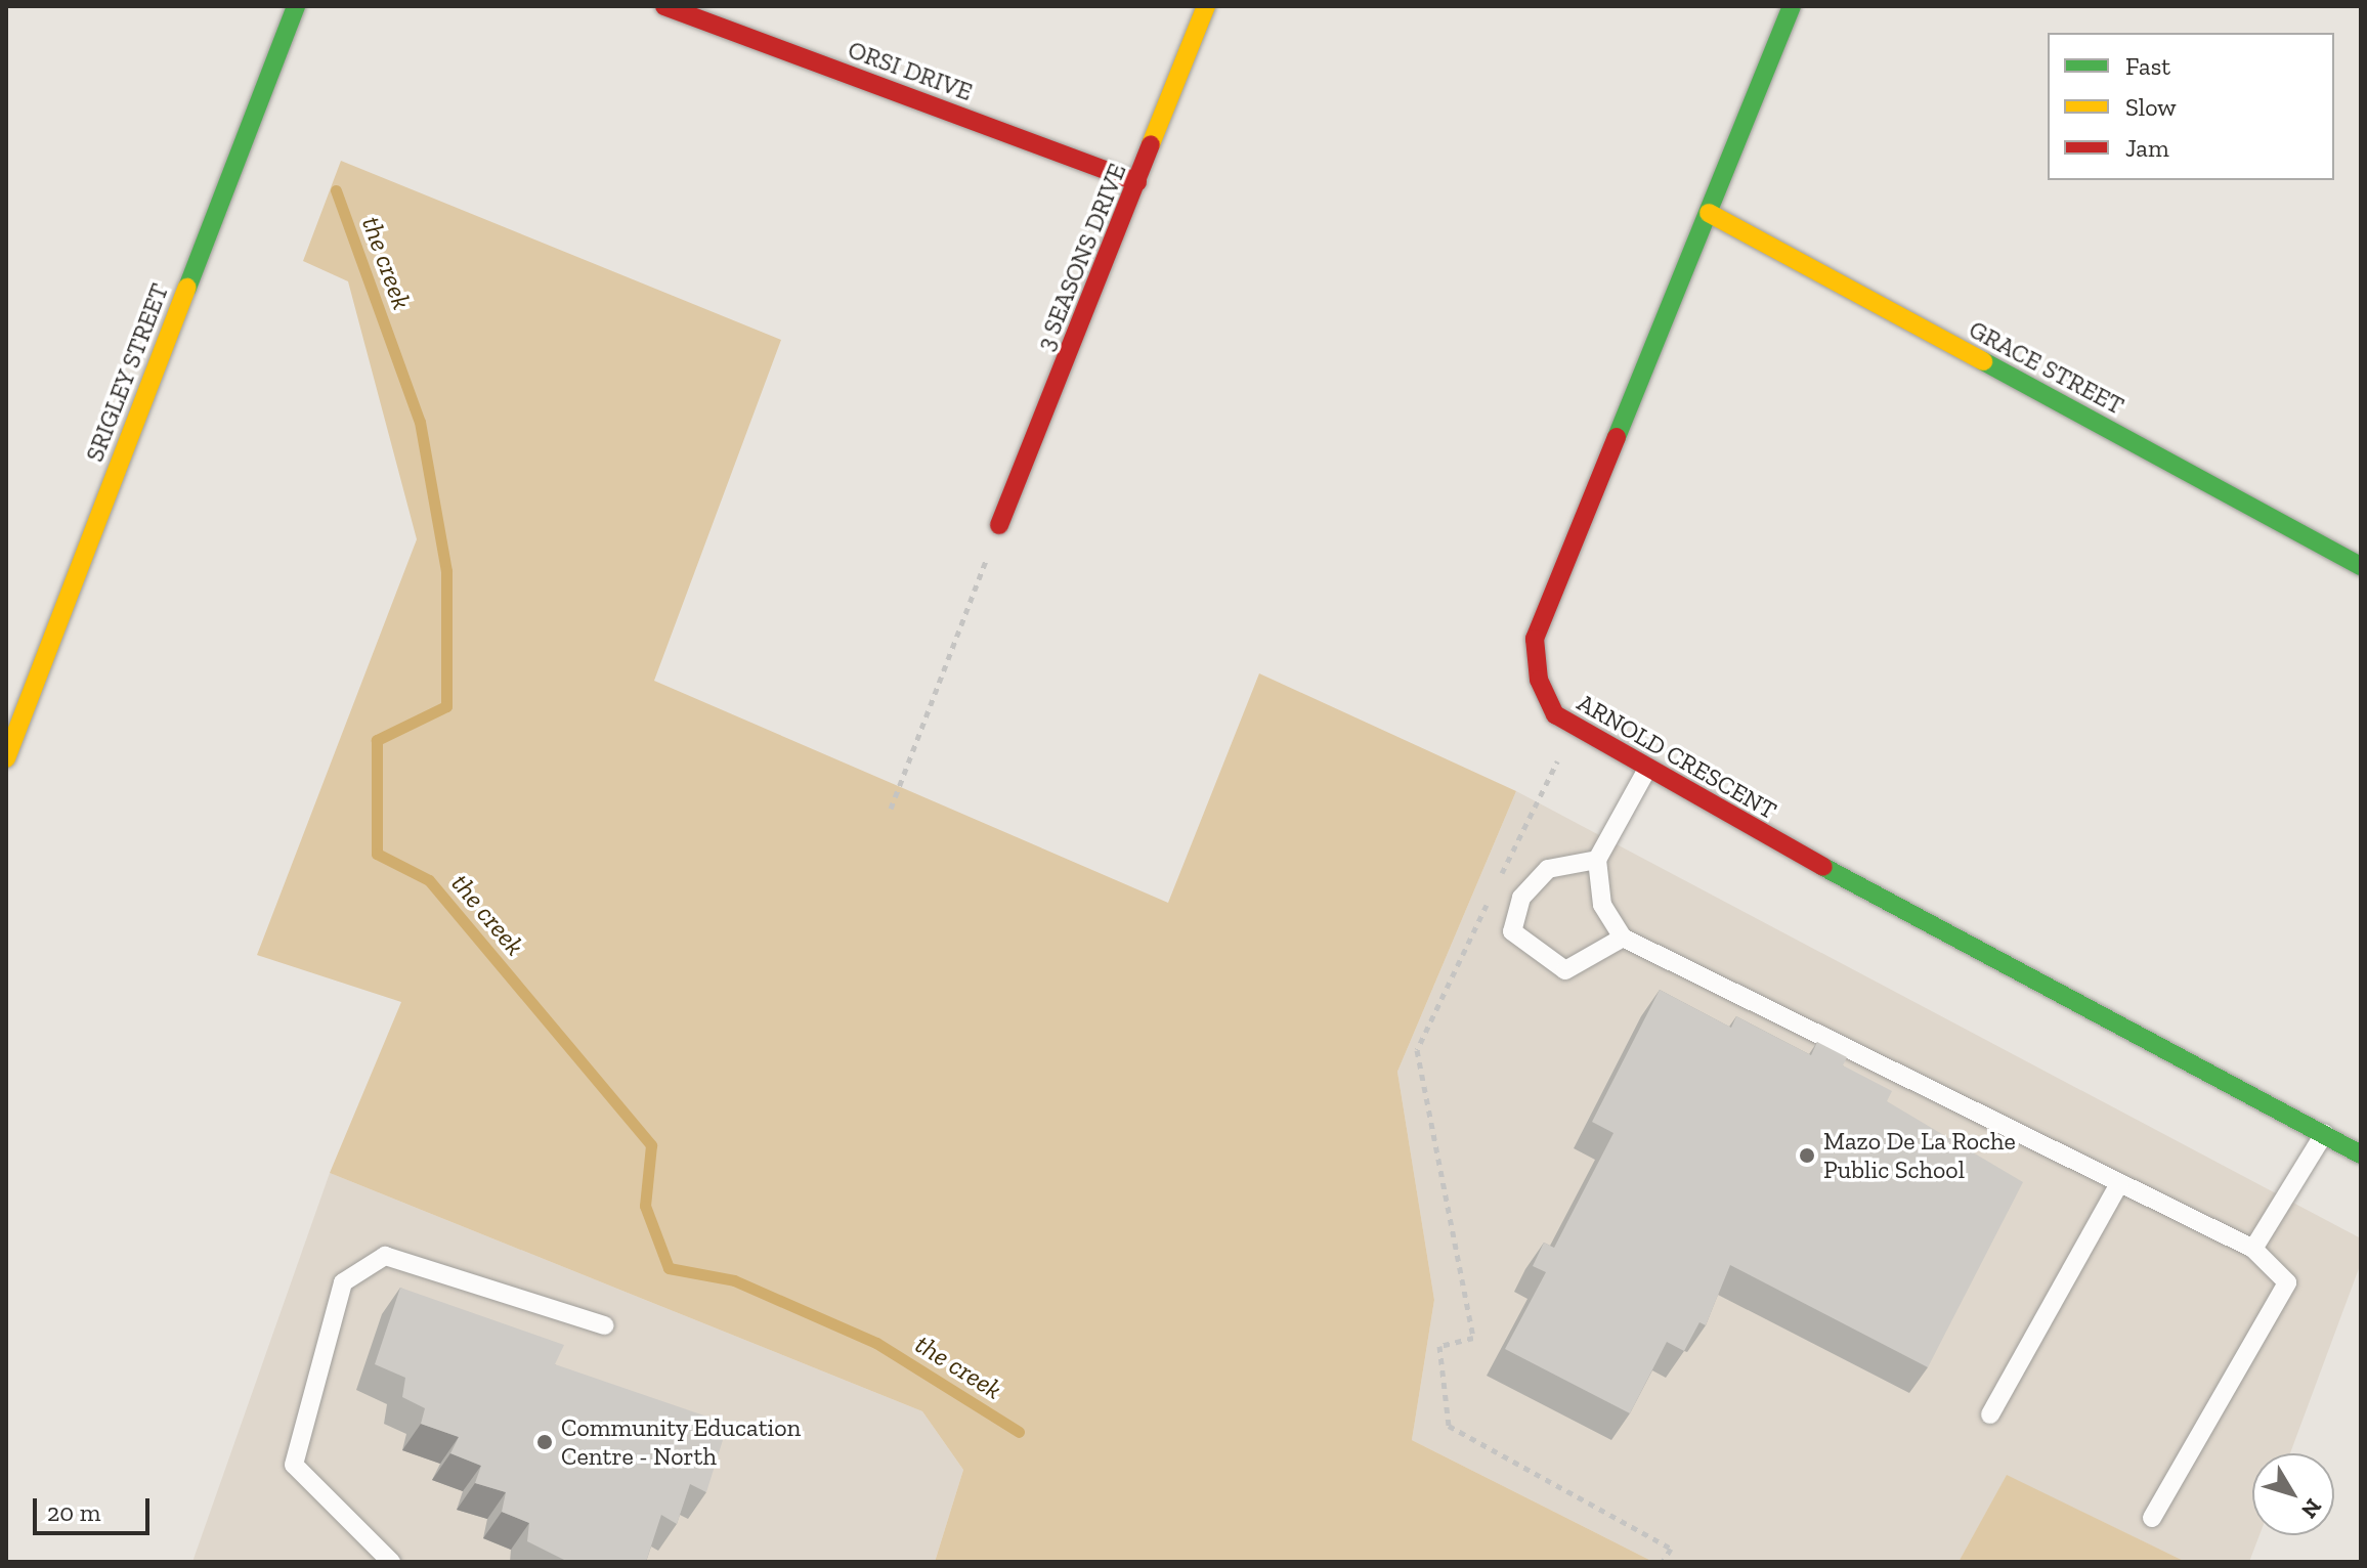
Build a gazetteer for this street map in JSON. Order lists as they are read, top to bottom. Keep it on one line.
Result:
{"streets":{"street":["ORSI DRIVE","3 SEASONS DRIVE","GRACE STREET","SRIGLEY STREET","ARNOLD CRESCENT"]},"crossings":[["ORSI DRIVE","3 SEASONS DRIVE"],["GRACE STREET","ARNOLD CRESCENT"]],"water":["the creek"],"places":["Mazo De La Roche Public School","Community Education Centre - North"],"legend":["Fast","Slow","Jam"],"scale_bar":"20 m","north":"bottom right"}
